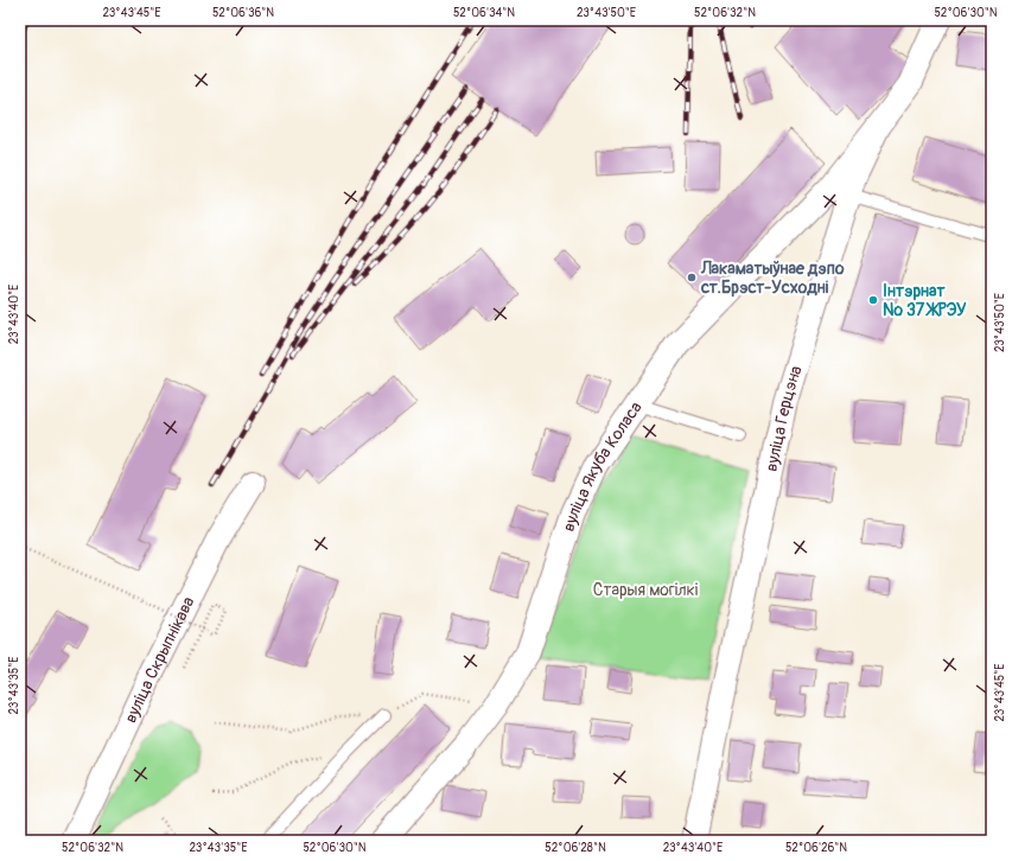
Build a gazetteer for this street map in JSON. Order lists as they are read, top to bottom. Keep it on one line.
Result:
{"streets":{"street":["вуліца Герцэна","вуліца Якуба Коласа","вуліца Скрыпнікава"]},"crossings":[["вуліца Герцэна","вуліца Якуба Коласа"]],"parks":["Старыя могілкі"],"places":["Лакаматыўнае дэпо ст.Брэст-Усходні","Інтэрнат № 37 ЖРЭУ"],"coordinates":["23°43'45\"E","52°06'36\"N","52°06'34\"N","23°43'50\"E","52°06'32\"N","52°06'30\"N","23°43'40\"E","23°43'35\"E","52°06'28\"N","52°06'26\"N"]}
